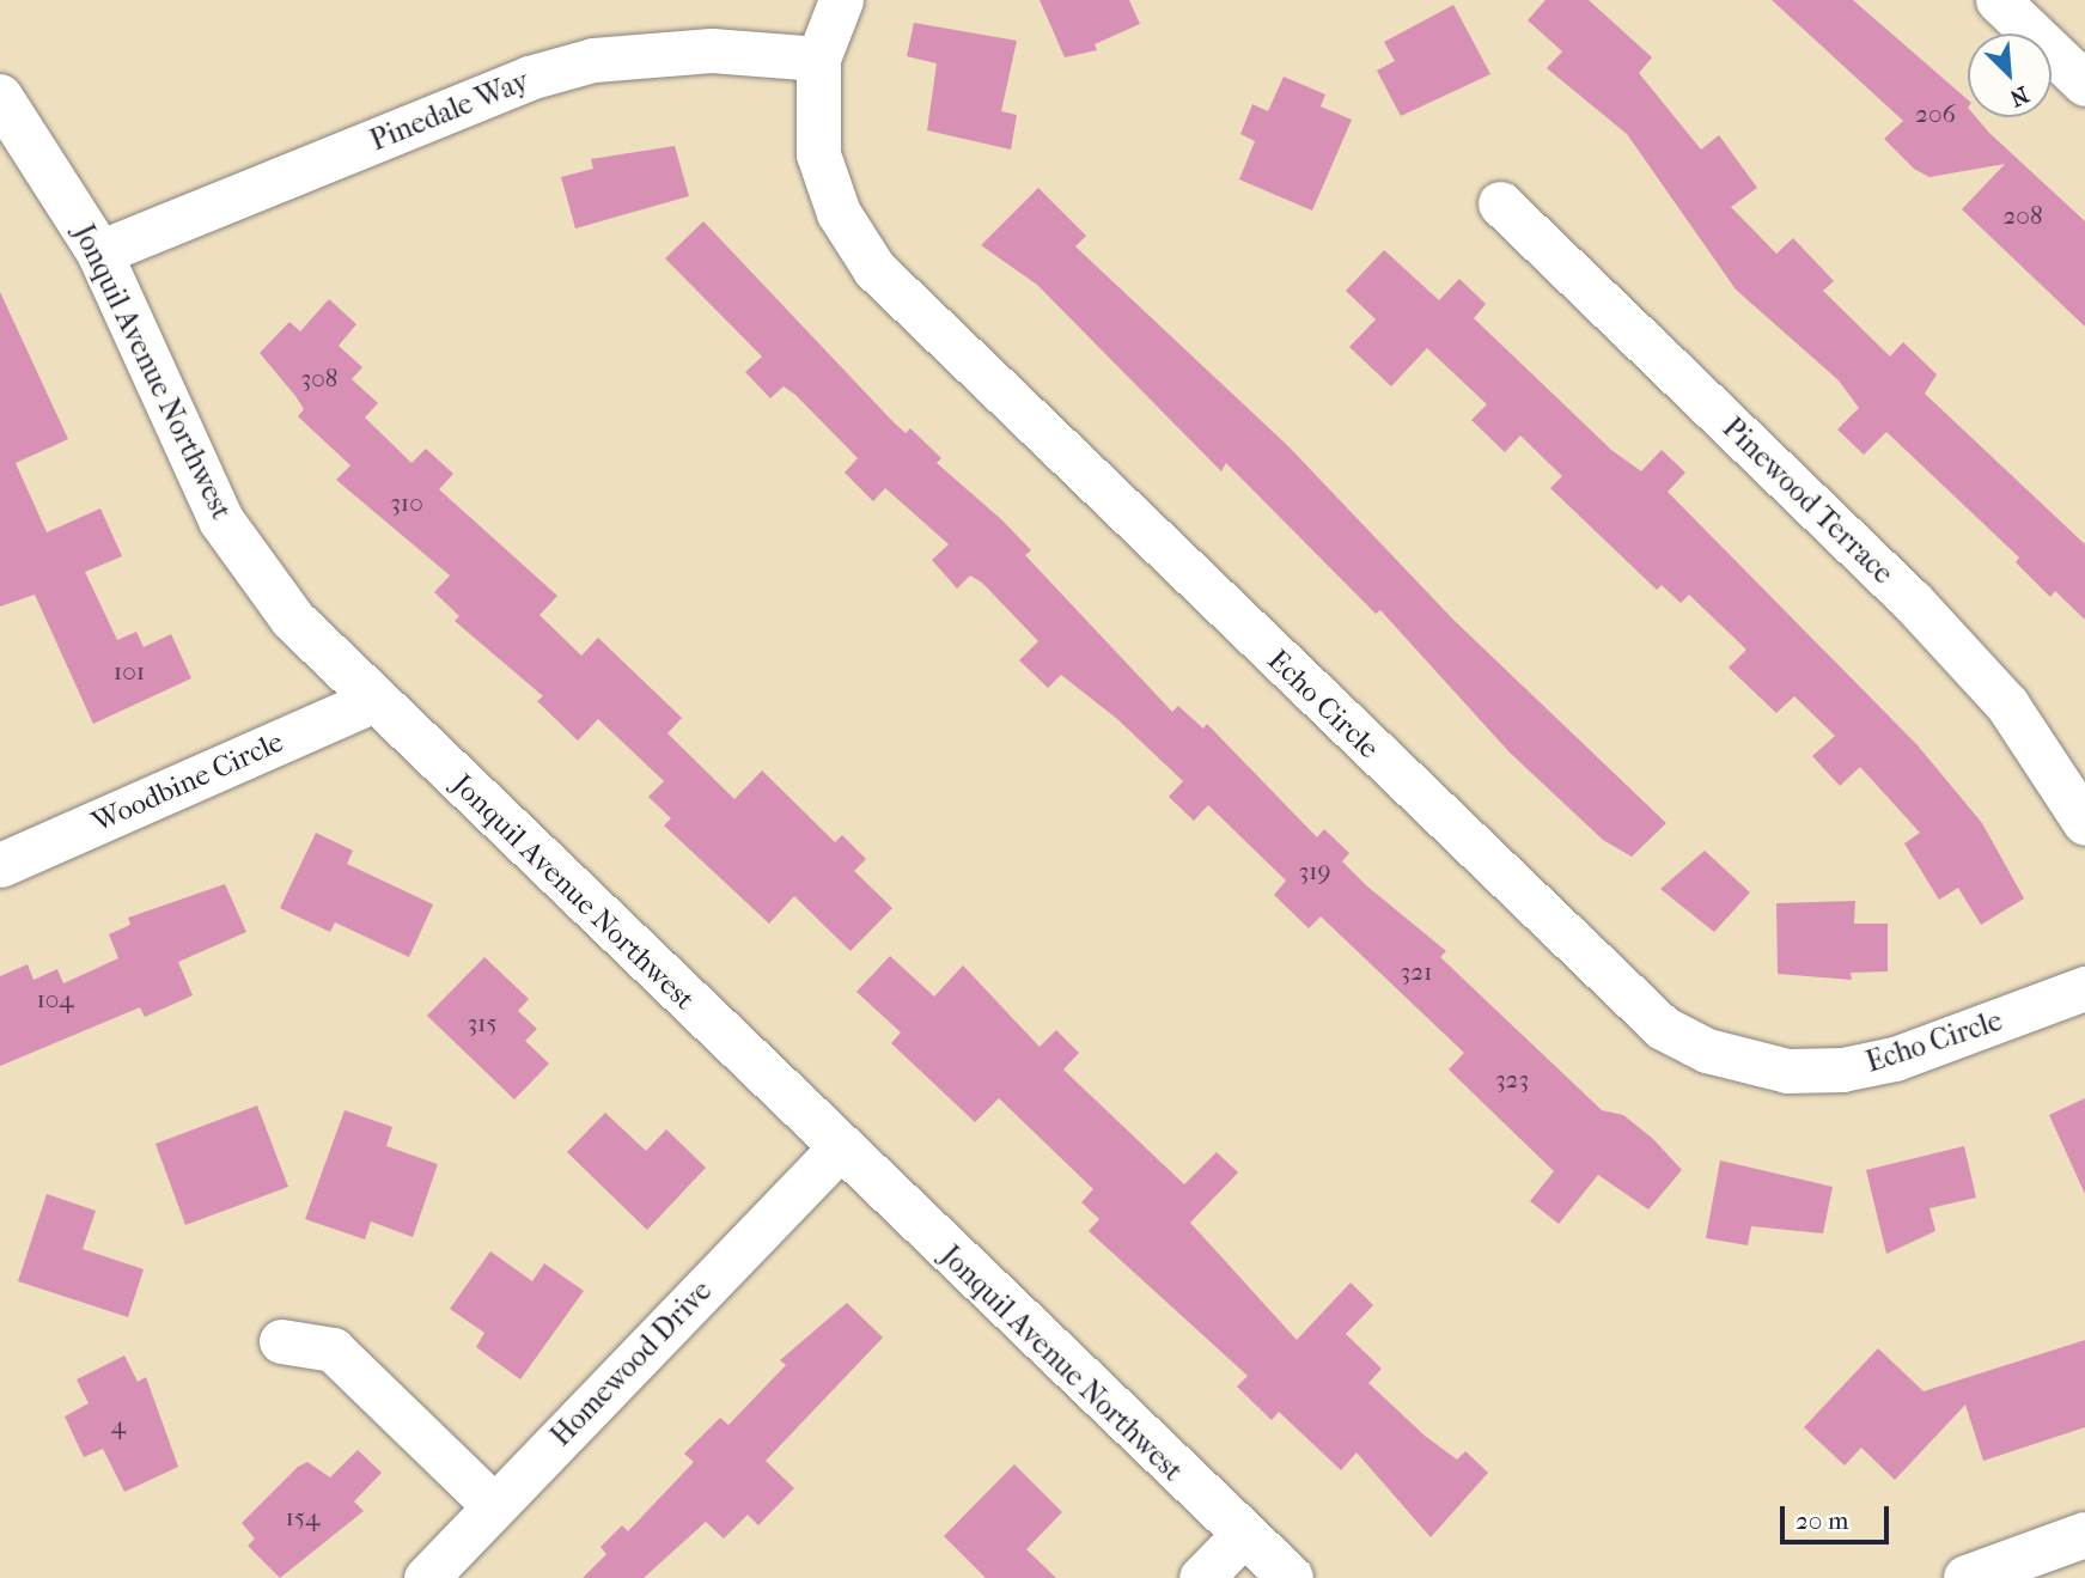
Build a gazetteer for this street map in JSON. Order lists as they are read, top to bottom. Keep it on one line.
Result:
{"streets":{"street":["Pinedale Way","Jonquil Avenue Northwest","Pinewood Terrace","Echo Circle","Woodbine Circle","Homewood Drive"]},"crossings":[["Pinedale Way","Jonquil Avenue Northwest"],["Pinedale Way","Echo Circle"],["Jonquil Avenue Northwest","Woodbine Circle"],["Jonquil Avenue Northwest","Homewood Drive"]],"house_numbers":["206","208","308","310","101","319","321","104","315","323","4","154"],"scale_bar":"20 m","north":"bottom right"}
